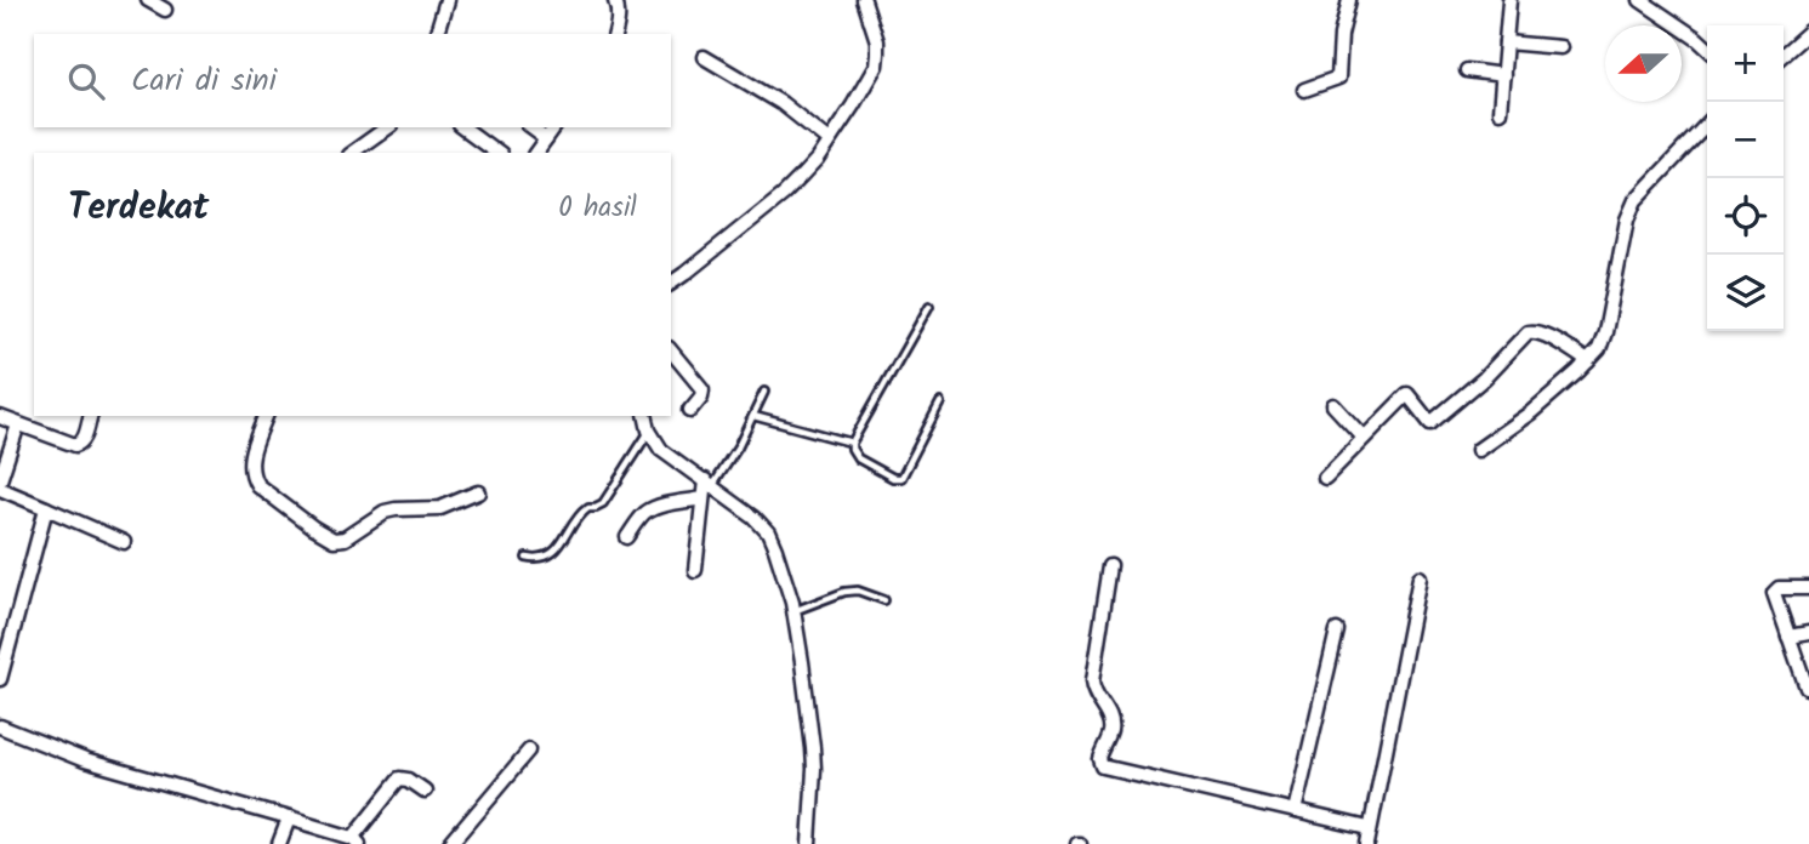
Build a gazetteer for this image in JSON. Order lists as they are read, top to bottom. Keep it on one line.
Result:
{"north":"left","page":{"map_buttons":["+","−"],"search":"Cari di sini","heading":["Terdekat","0 hasil"]}}
